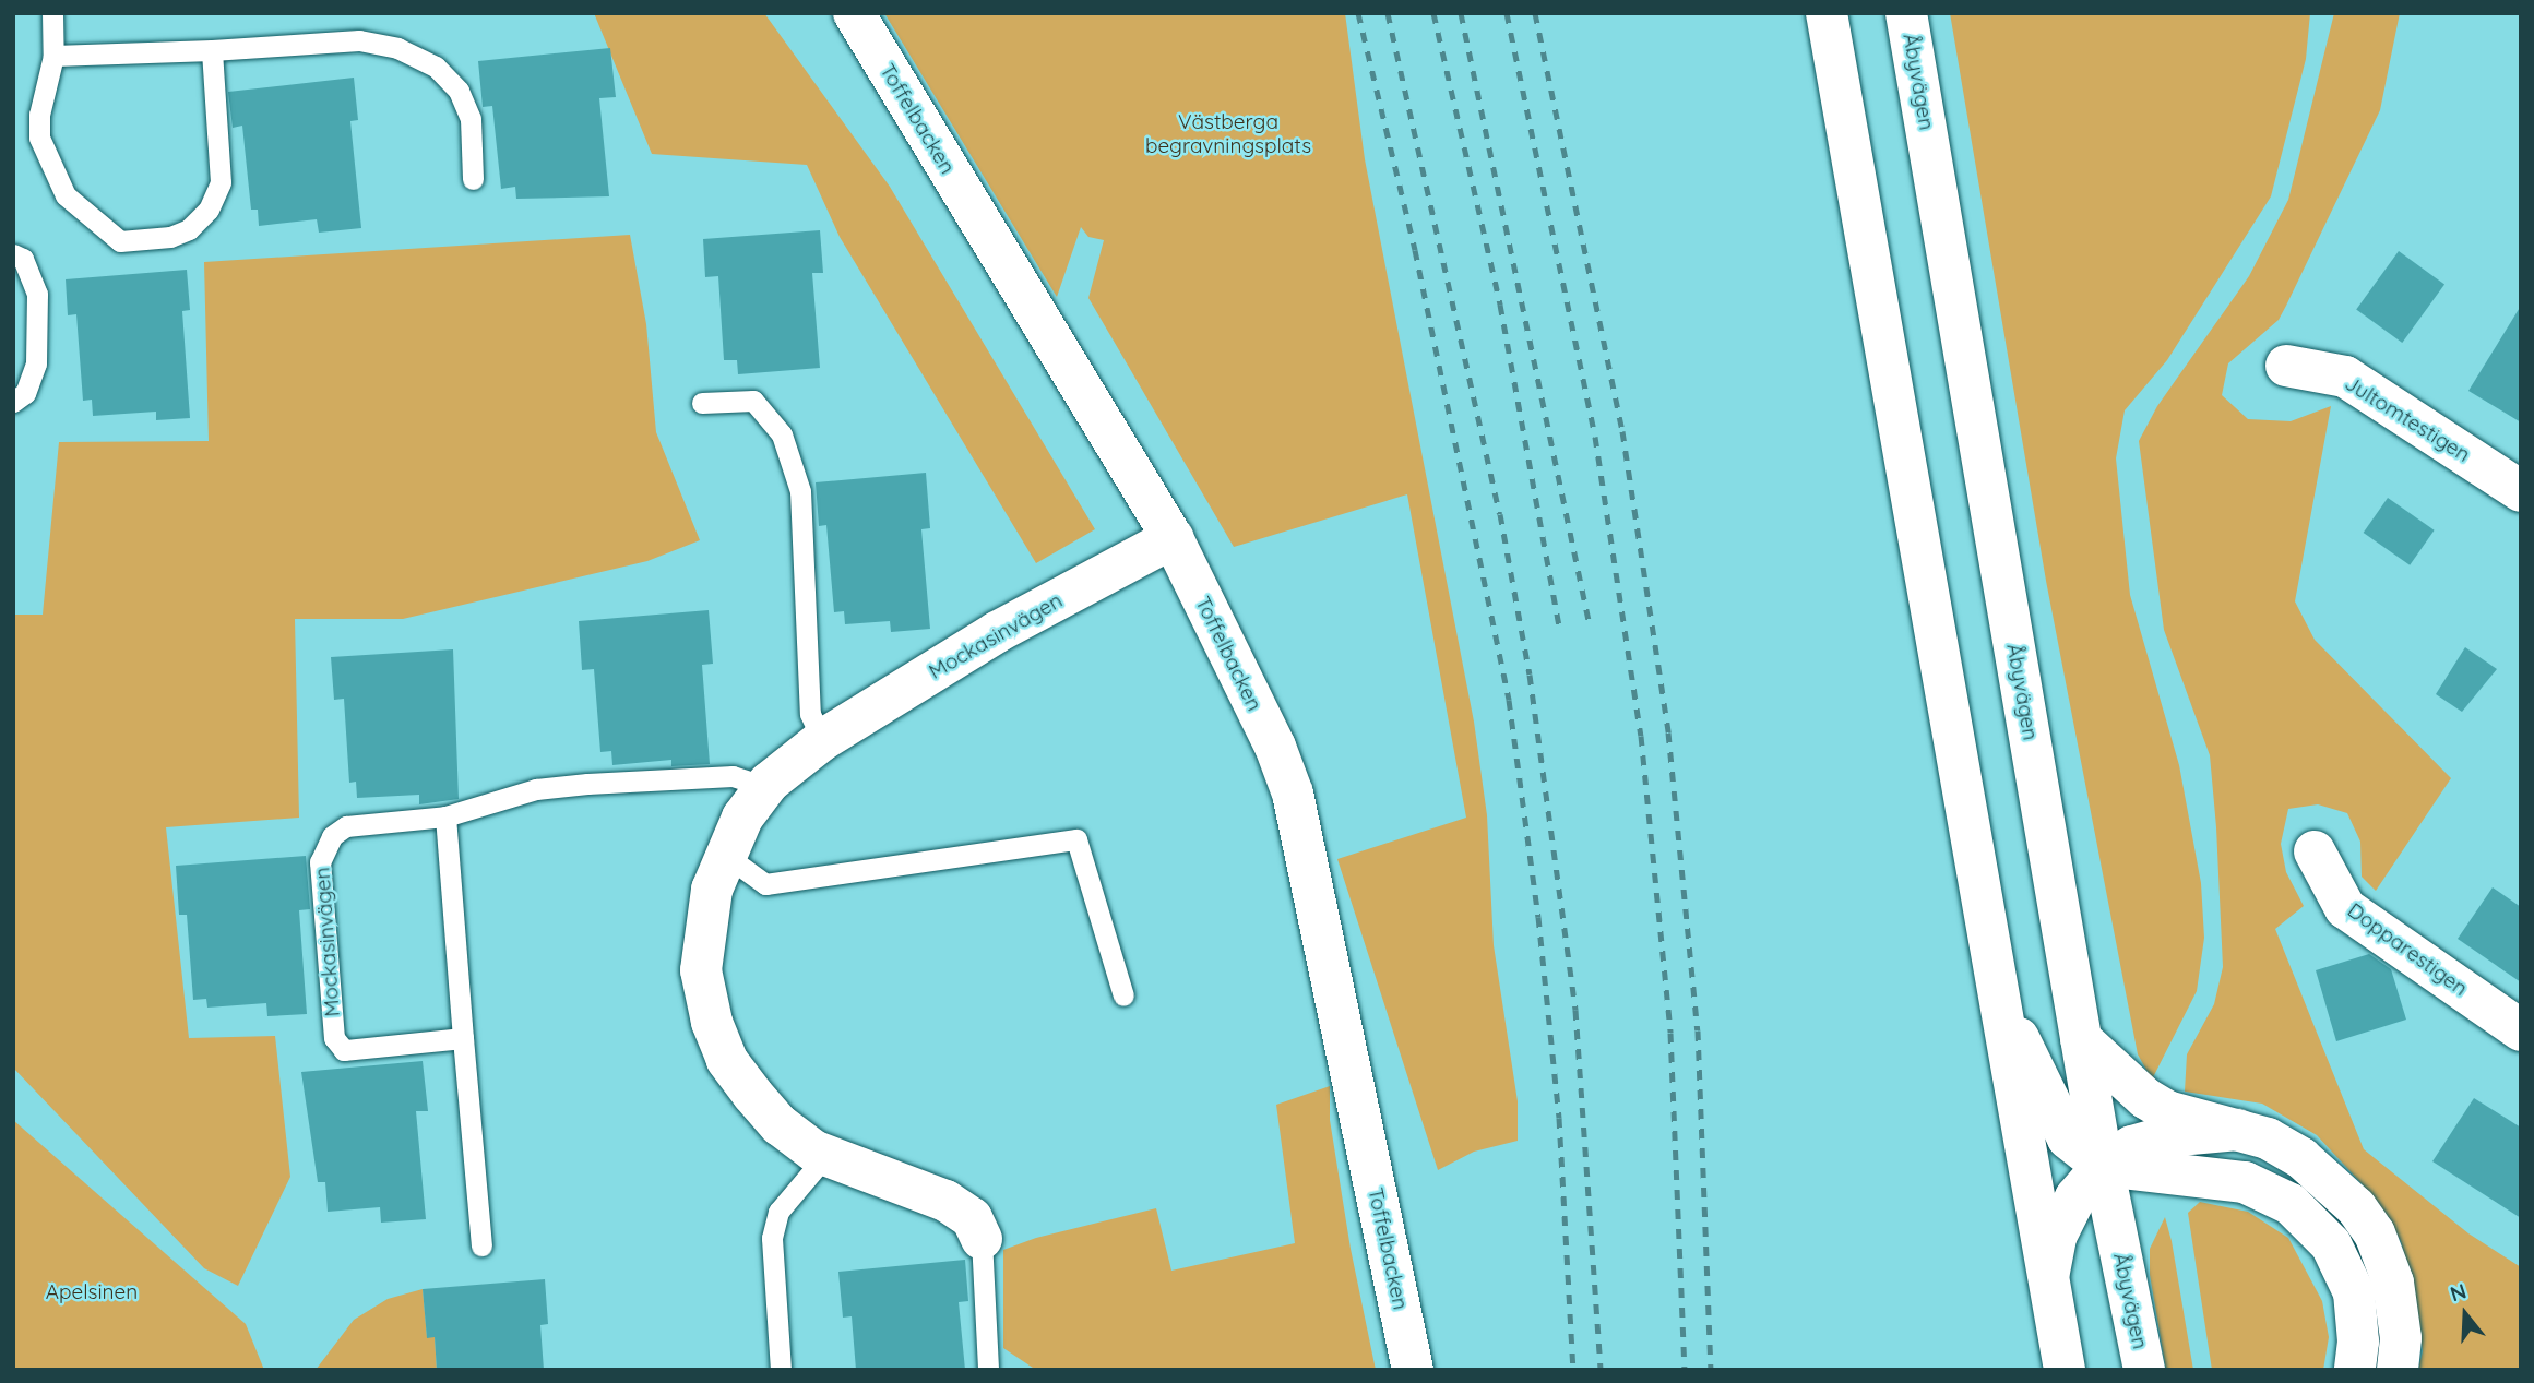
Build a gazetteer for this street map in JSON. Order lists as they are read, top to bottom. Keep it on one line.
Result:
{"streets":{"street":["Åbyvägen","Toffelbacken","Jultomtestigen","Mockasinvägen","Dopparestigen"]},"crossings":[["Toffelbacken","Mockasinvägen"]],"parks":["Västberga begravningsplats","Apelsinen"],"north":"top"}
